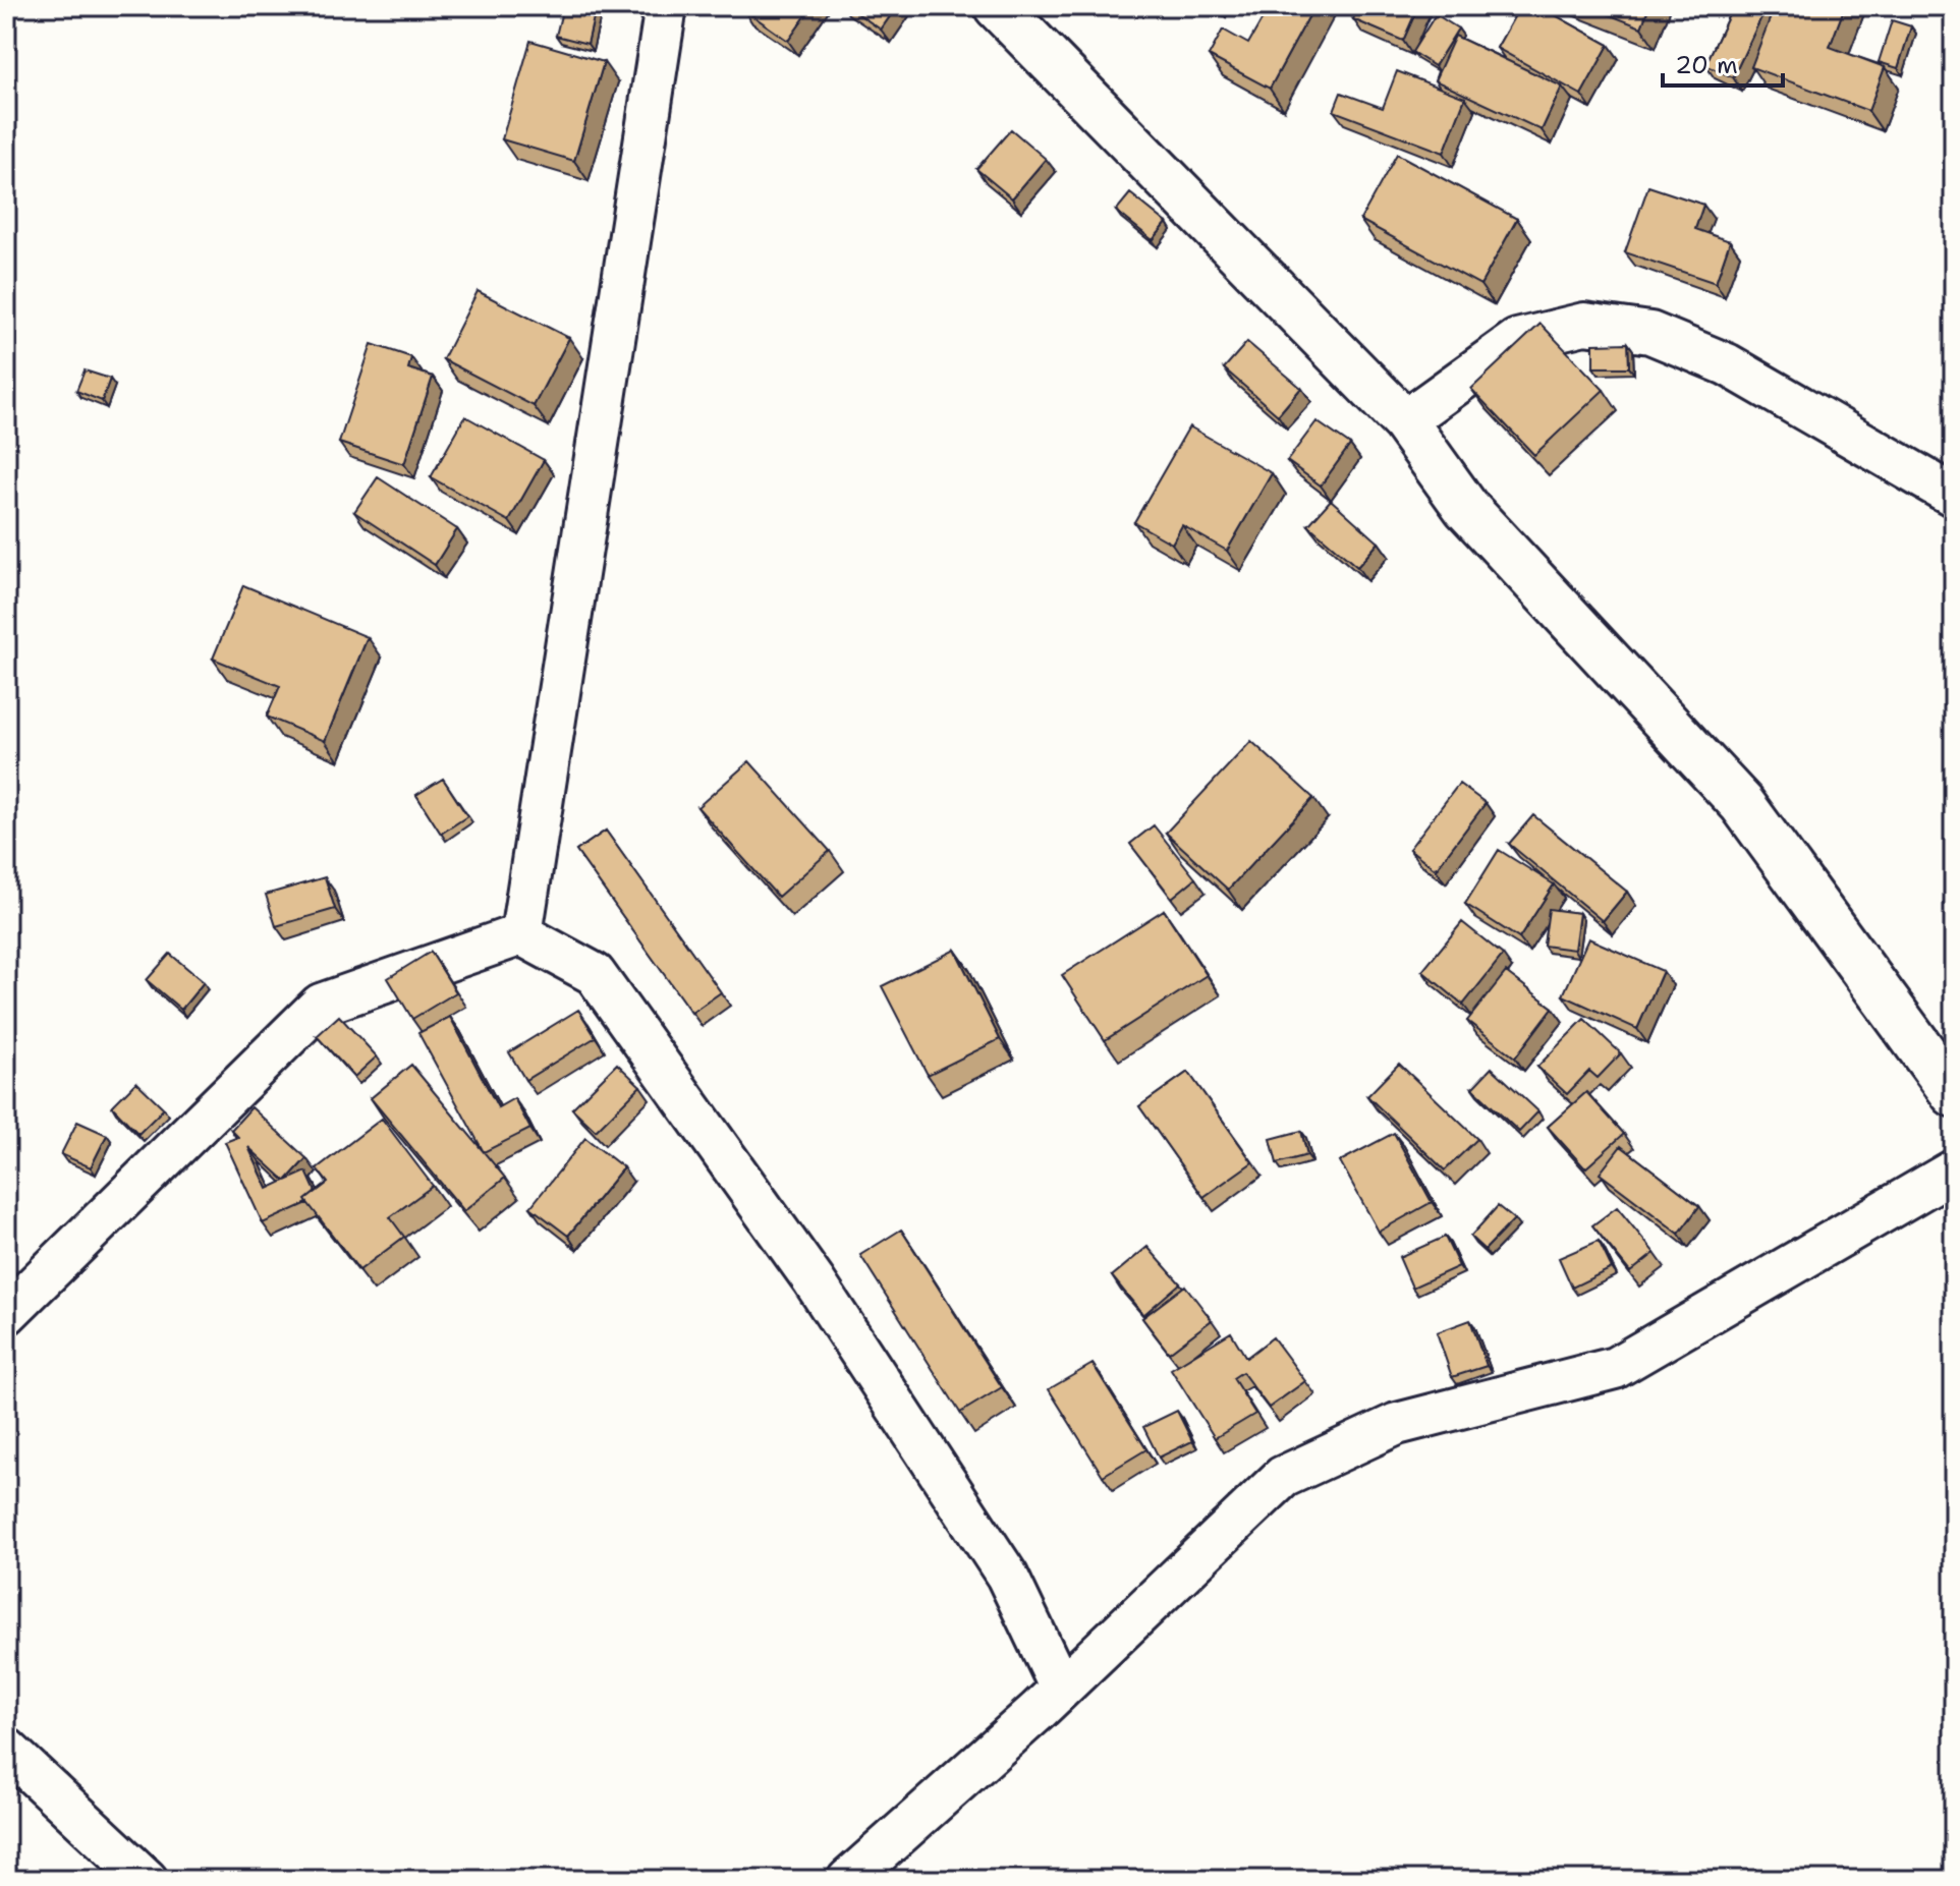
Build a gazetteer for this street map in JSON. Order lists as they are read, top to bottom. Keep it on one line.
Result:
{"scale_bar":"20 m"}
